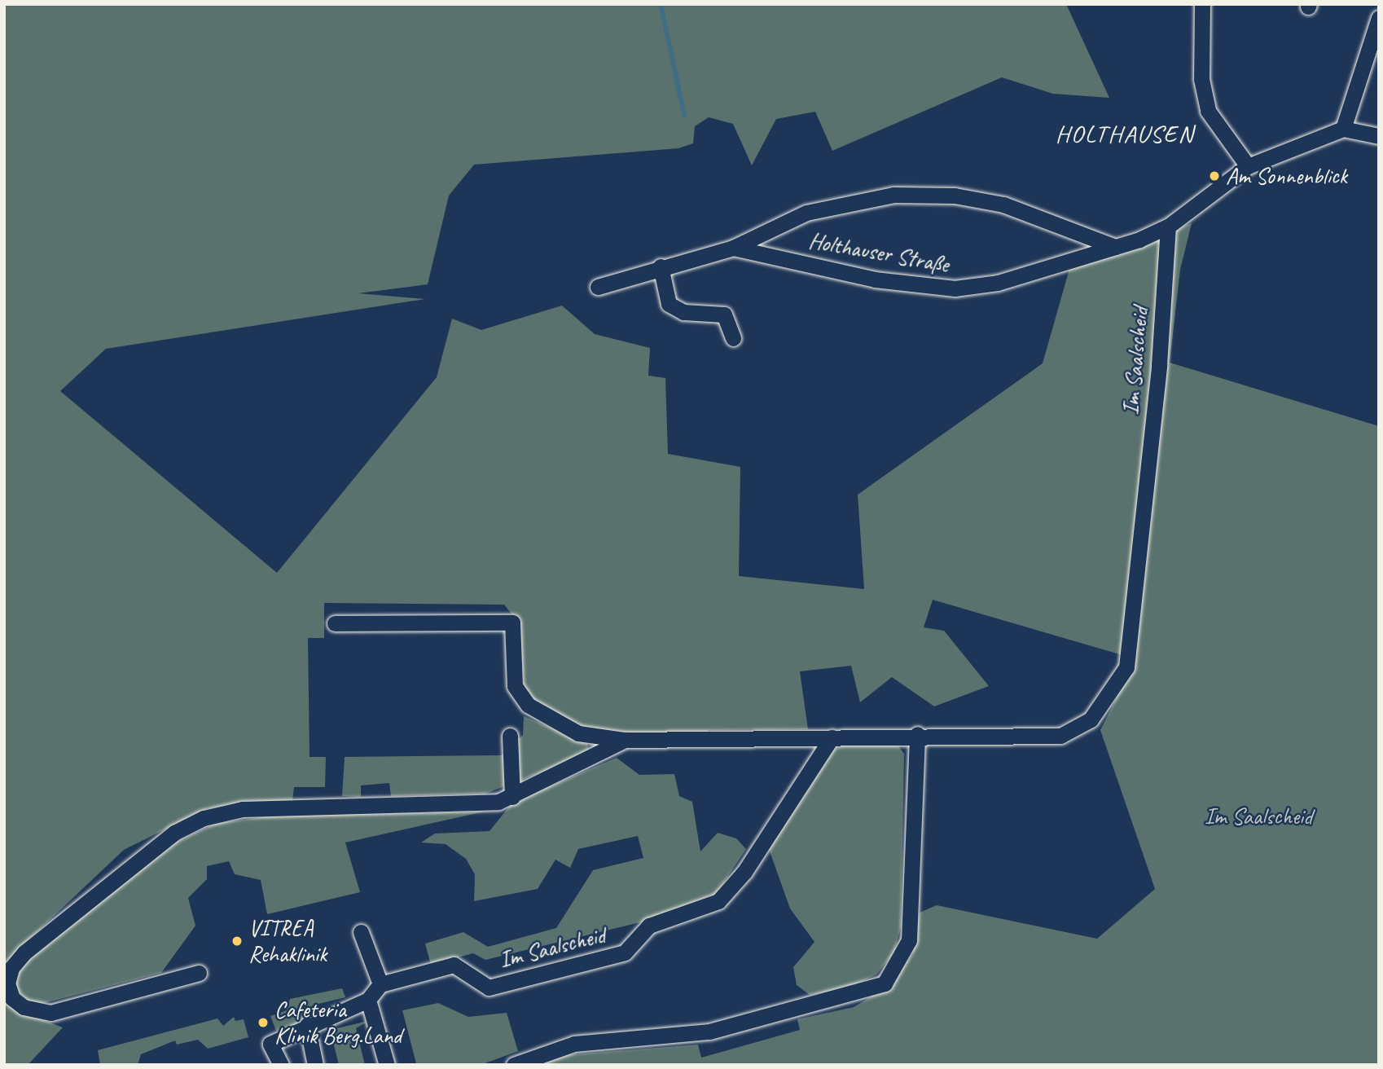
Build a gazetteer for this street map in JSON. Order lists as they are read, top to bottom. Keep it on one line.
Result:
{"streets":{"street":["Holthauser Straße","Im Saalscheid"]},"crossings":[["Holthauser Straße","Im Saalscheid"]],"districts":["HOLTHAUSEN"],"parks":["Im Saalscheid"],"places":["Am Sonnenblick","VITREA Rehaklinik","Cafeteria Klinik Berg.Land"]}
